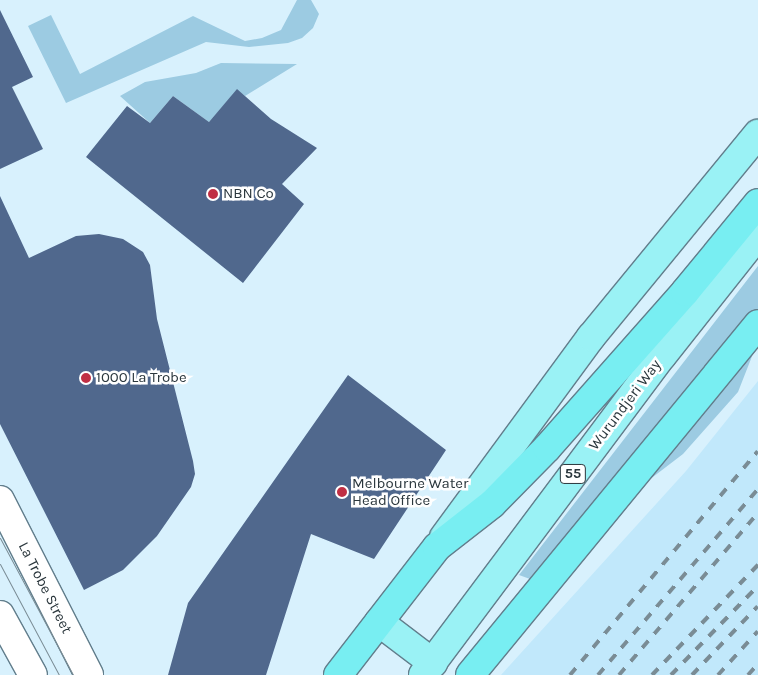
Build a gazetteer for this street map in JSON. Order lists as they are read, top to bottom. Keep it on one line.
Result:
{"streets":{"highway":["Wurundjeri Way"],"main road":["55"],"street":["La Trobe Street"]},"places":["NBN Co","1000 La Trobe","Melbourne Water Head Office"]}
